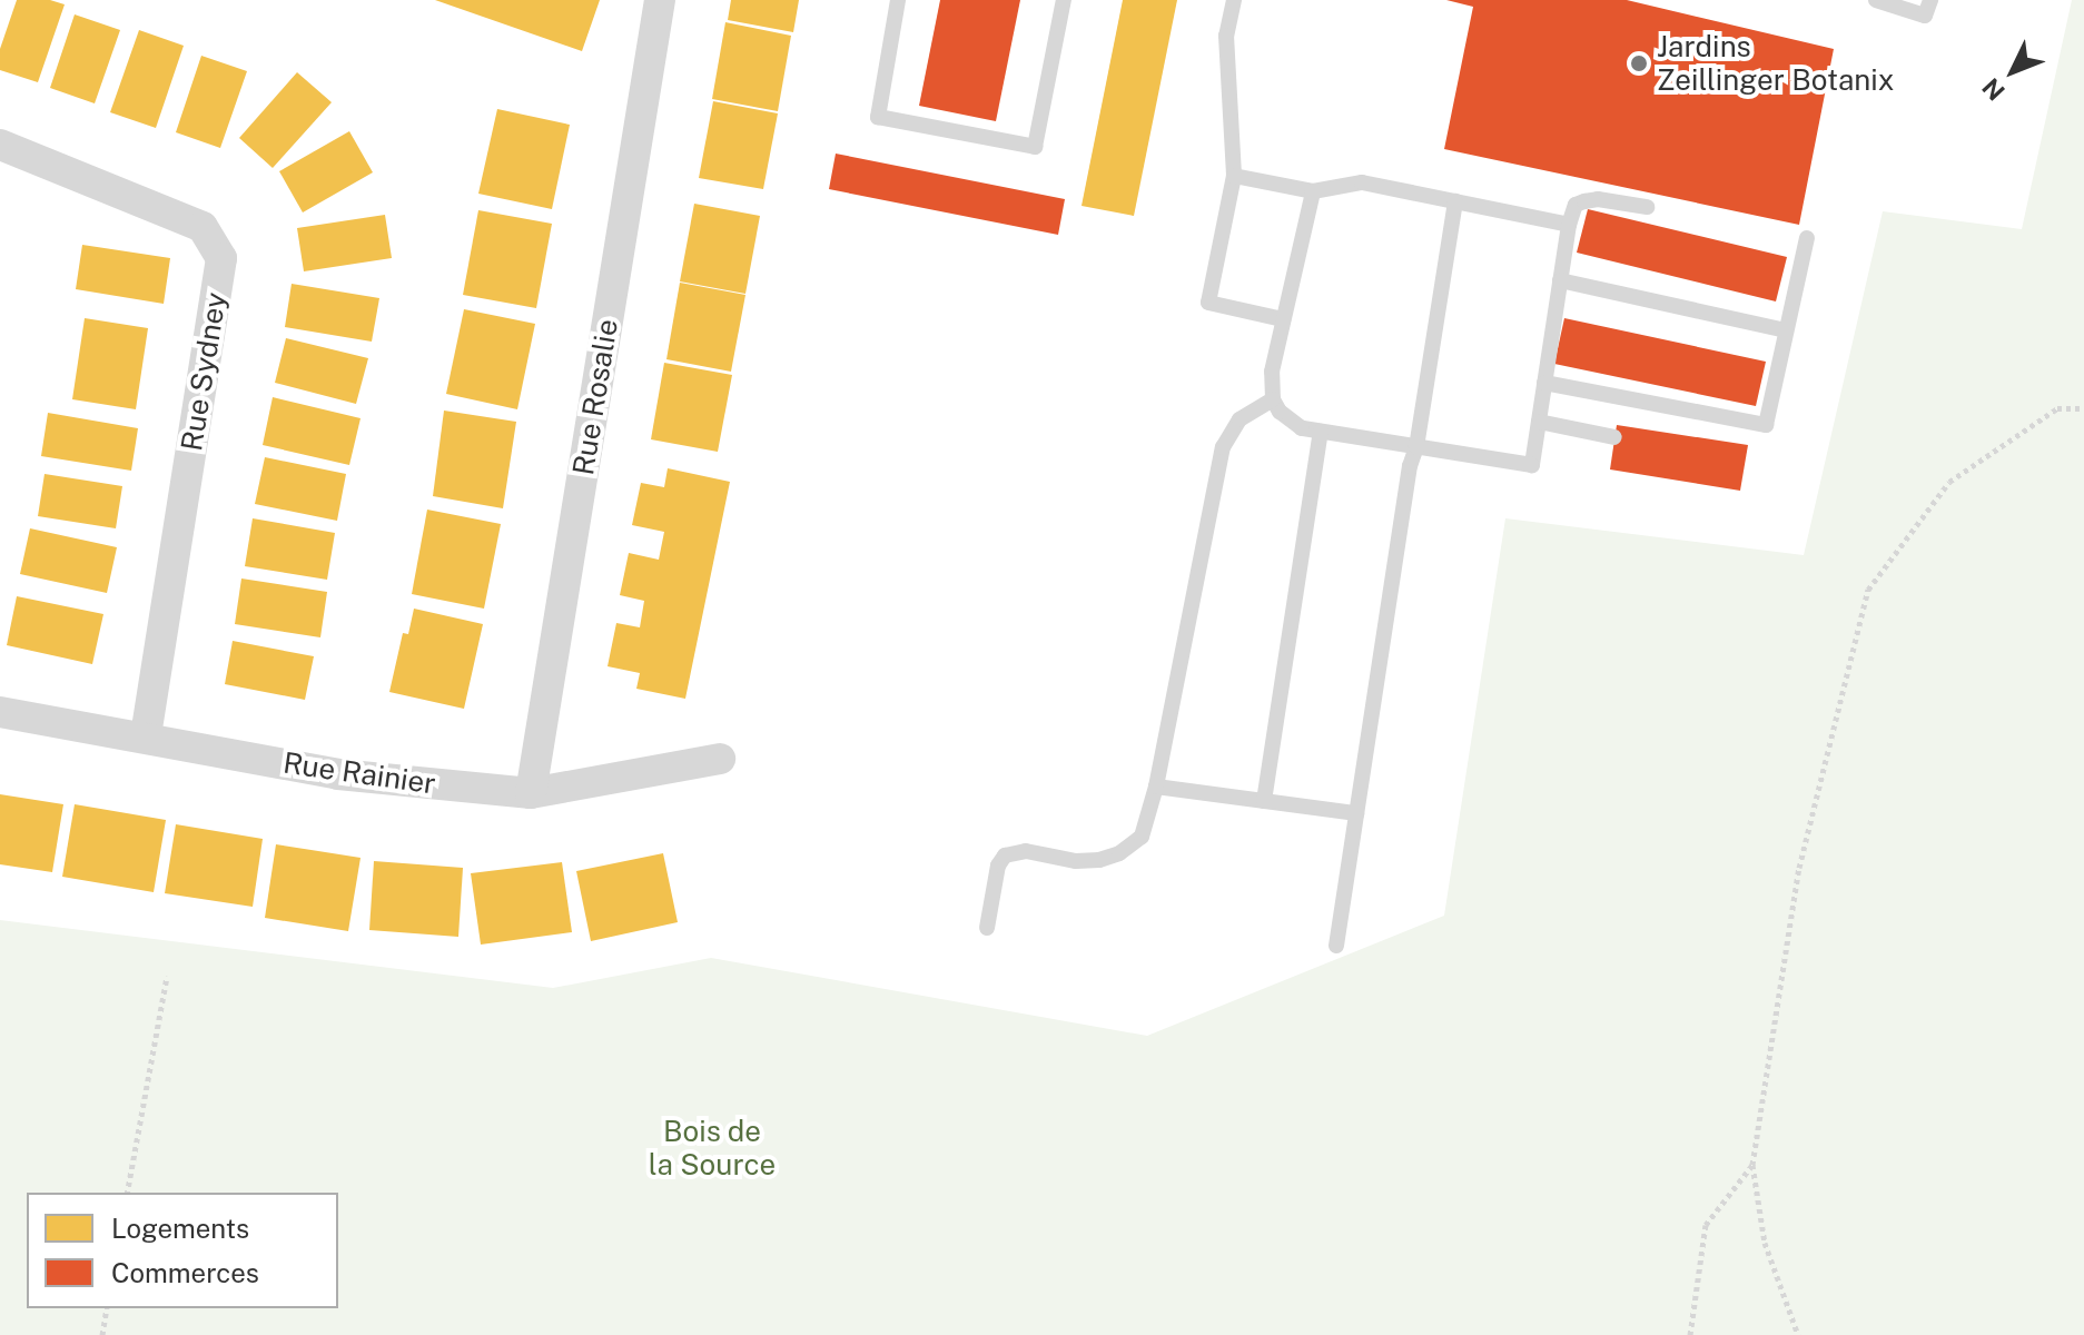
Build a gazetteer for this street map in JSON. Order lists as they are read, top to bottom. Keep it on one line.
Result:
{"streets":{"street":["Rue Sydney","Rue Rosalie","Rue Rainier"]},"crossings":[["Rue Sydney","Rue Rainier"],["Rue Rosalie","Rue Rainier"]],"parks":["Bois de la Source"],"places":["Jardins Zeillinger Botanix"],"legend":["Logements","Commerces"],"north":"bottom left"}
